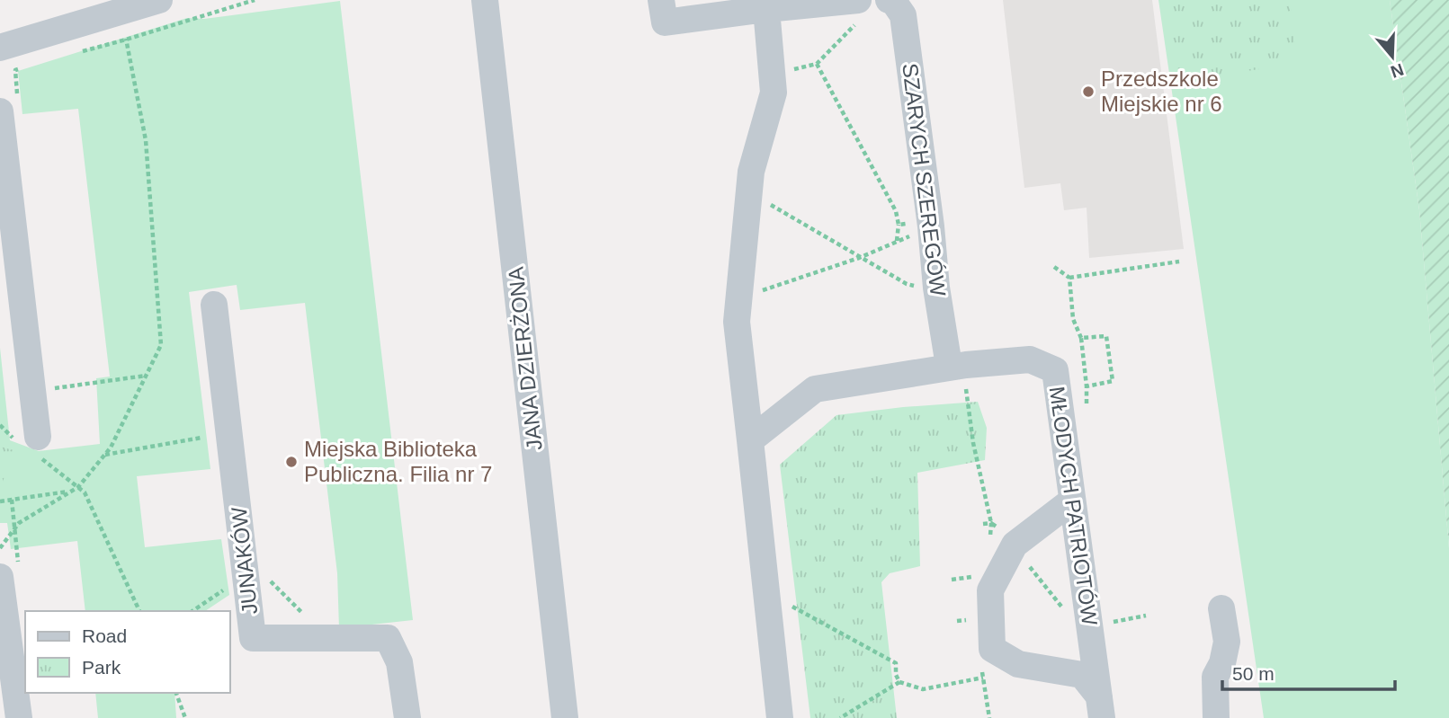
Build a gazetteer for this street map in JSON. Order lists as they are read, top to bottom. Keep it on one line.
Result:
{"streets":{"street":["SZARYCH SZEREGÓW","JANA DZIERŻONA","MŁODYCH PATRIOTÓW","JUNAKÓW"]},"crossings":[["SZARYCH SZEREGÓW","MŁODYCH PATRIOTÓW"]],"places":["Przedszkole Miejskie nr 6","Miejska Biblioteka Publiczna. Filia nr 7"],"legend":["Road","Park"],"scale_bar":"50 m","north":"bottom"}
